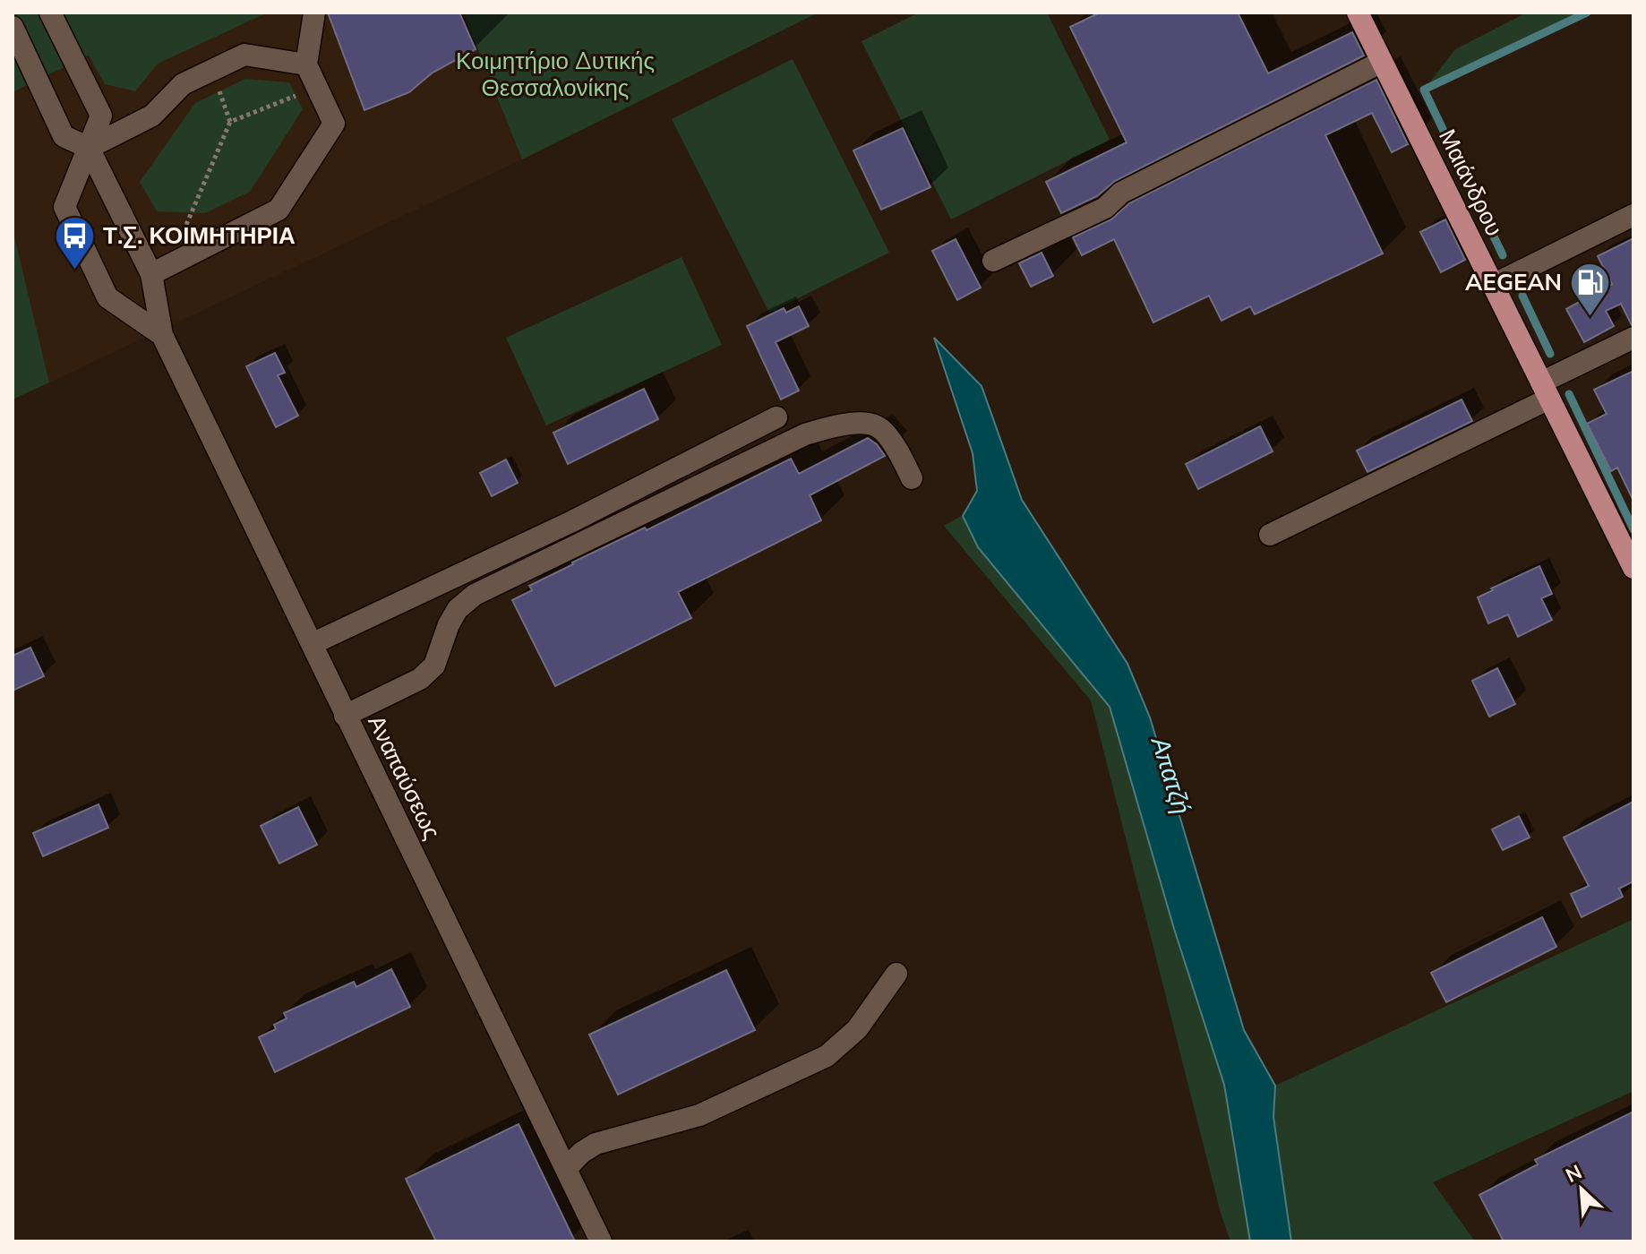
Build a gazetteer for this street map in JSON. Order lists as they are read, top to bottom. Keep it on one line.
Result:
{"streets":{"main road":["Μαιάνδρου"],"street":["Αναπαύσεως"]},"water":["Απατζή"],"parks":["Κοιμητήριο Δυτικής Θεσσαλονίκης"],"places":{"bus stop":["Τ.Σ. ΚΟΙΜΗΤΗΡΙΑ"],"fuel station":["AEGEAN"]},"north":"top left"}
